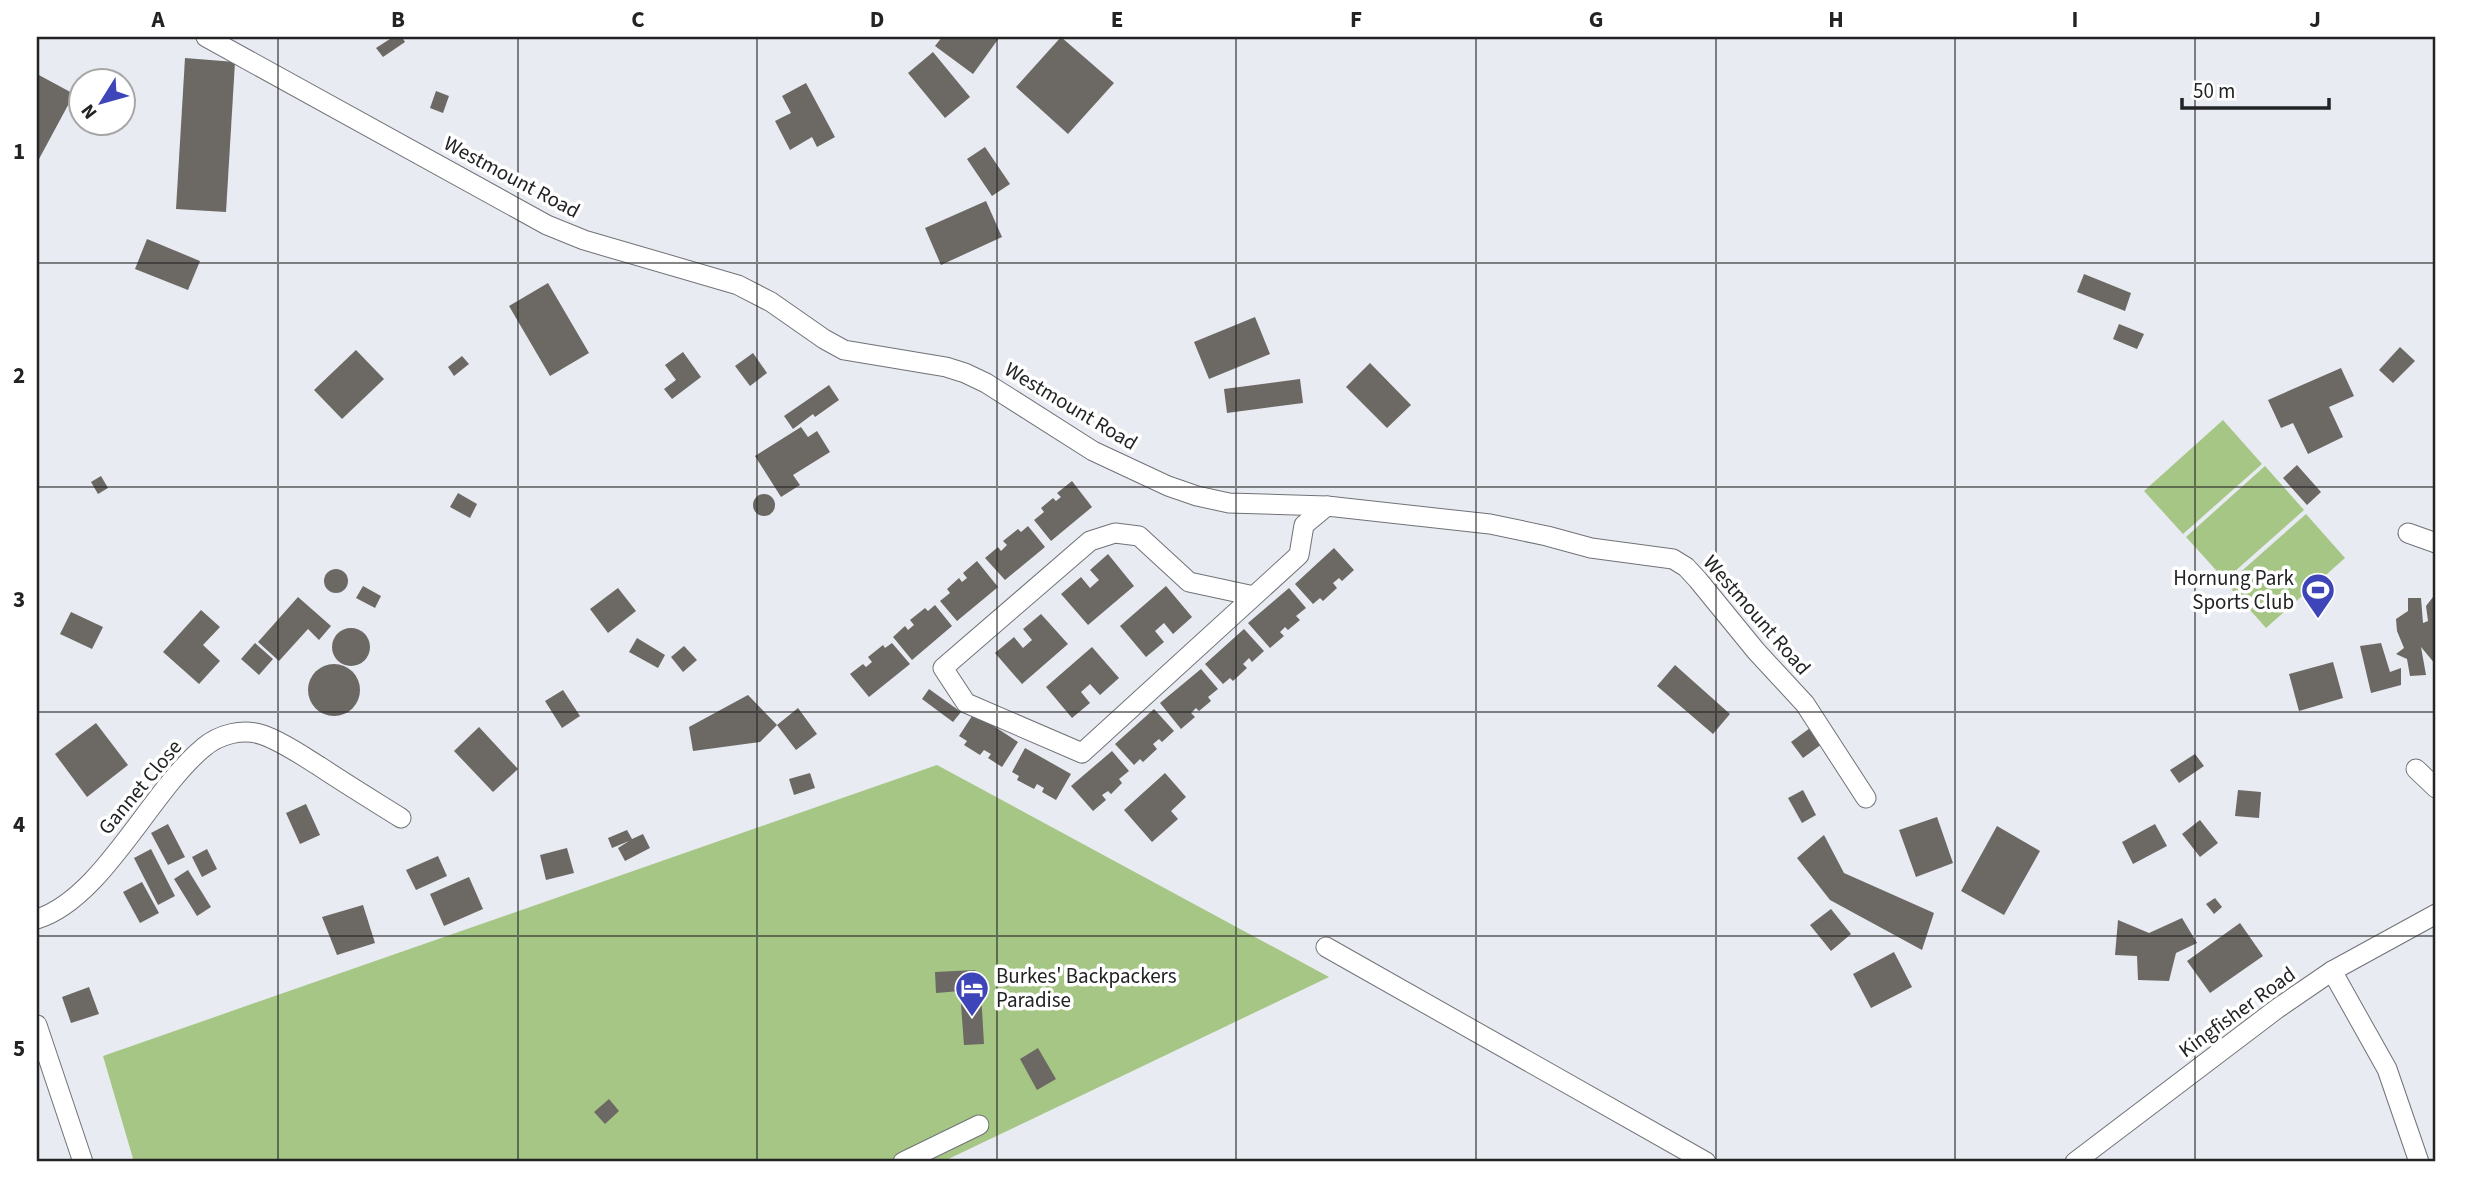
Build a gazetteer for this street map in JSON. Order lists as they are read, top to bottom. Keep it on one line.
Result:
{"streets":{"street":["Westmount Road","Gannet Close","Kingfisher Road"]},"places":{"sports":["Hornung Park Sports Club"],"hotel":["Burkes' Backpackers Paradise"]},"scale_bar":"50 m","north":"bottom left","grid":{"columns":["A","B","C","D","E","F","G","H","I","J"],"rows":["1","2","3","4","5"]}}
